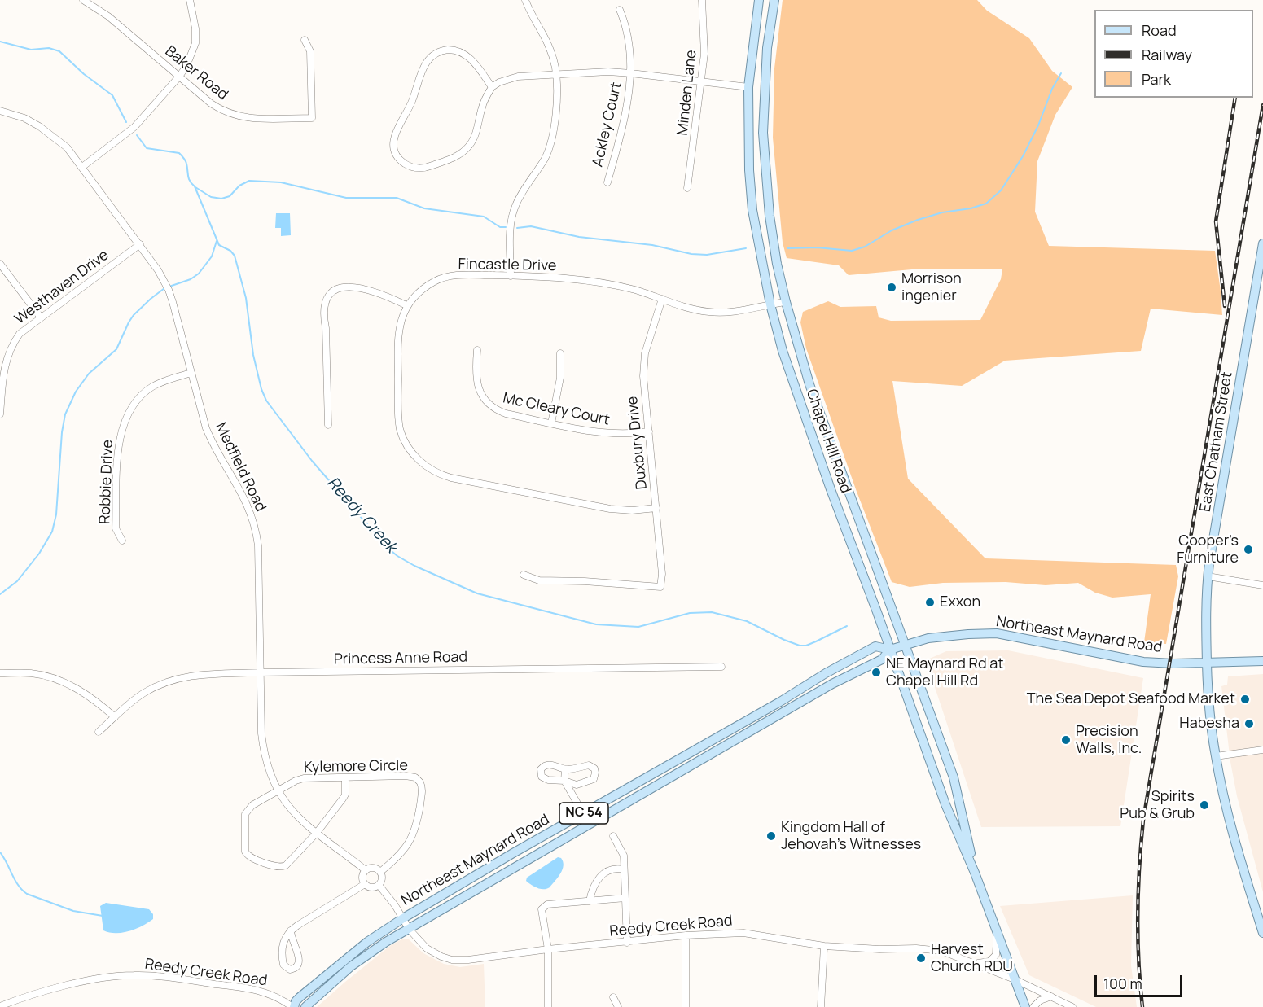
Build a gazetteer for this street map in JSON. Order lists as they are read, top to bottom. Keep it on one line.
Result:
{"streets":{"main road":["Chapel Hill Road","East Chatham Street","Northeast Maynard Road","NC 54"],"street":["Baker Road","Minden Lane","Ackley Court","Fincastle Drive","Westhaven Drive","Mc Cleary Court","Duxbury Drive","Medfield Road","Robbie Drive","Princess Anne Road","Kylemore Circle","Reedy Creek Road"]},"crossings":[["Fincastle Drive","Chapel Hill Road"],["Fincastle Drive","Duxbury Drive"],["Westhaven Drive","Medfield Road"],["Mc Cleary Court","Duxbury Drive"],["Chapel Hill Road","Northeast Maynard Road"],["Chapel Hill Road","Reedy Creek Road"],["East Chatham Street","Northeast Maynard Road"],["Medfield Road","Robbie Drive"],["Medfield Road","Princess Anne Road"],["Medfield Road","Kylemore Circle"],["Northeast Maynard Road","Reedy Creek Road"]],"water":["Reedy Creek"],"places":["Morrison ingenier","Cooper's Furniture","Exxon","NE Maynard Rd at Chapel Hill Rd","The Sea Depot Seafood Market","Habesha","Precision Walls, Inc.","Spirits Pub & Grub","Kingdom Hall of Jehovah’s Witnesses","Harvest Church RDU"],"legend":["Road","Railway","Park"],"scale_bar":"100 m"}
